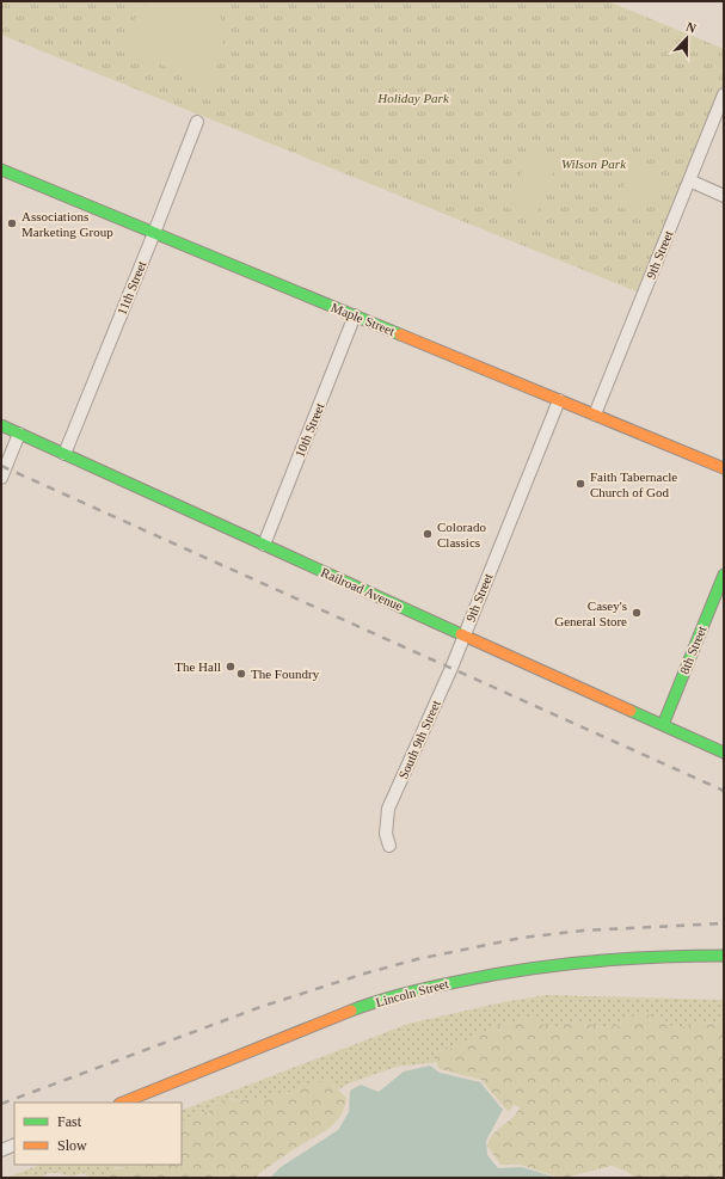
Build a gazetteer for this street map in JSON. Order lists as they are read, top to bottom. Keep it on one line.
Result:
{"streets":{"street":["9th Street","11th Street","Maple Street","10th Street","Railroad Avenue","8th Street","South 9th Street","Lincoln Street"]},"crossings":[["9th Street","Maple Street"],["9th Street","Railroad Avenue"],["9th Street","South 9th Street"],["11th Street","Maple Street"],["11th Street","Railroad Avenue"],["Maple Street","10th Street"],["10th Street","Railroad Avenue"],["Railroad Avenue","8th Street"],["Railroad Avenue","South 9th Street"]],"parks":["Holiday Park","Wilson Park"],"places":["Associations Marketing Group","Faith Tabernacle Church of God","Colorado Classics","Casey's General Store","The Hall","The Foundry"],"legend":["Fast","Slow"],"north":"top"}
